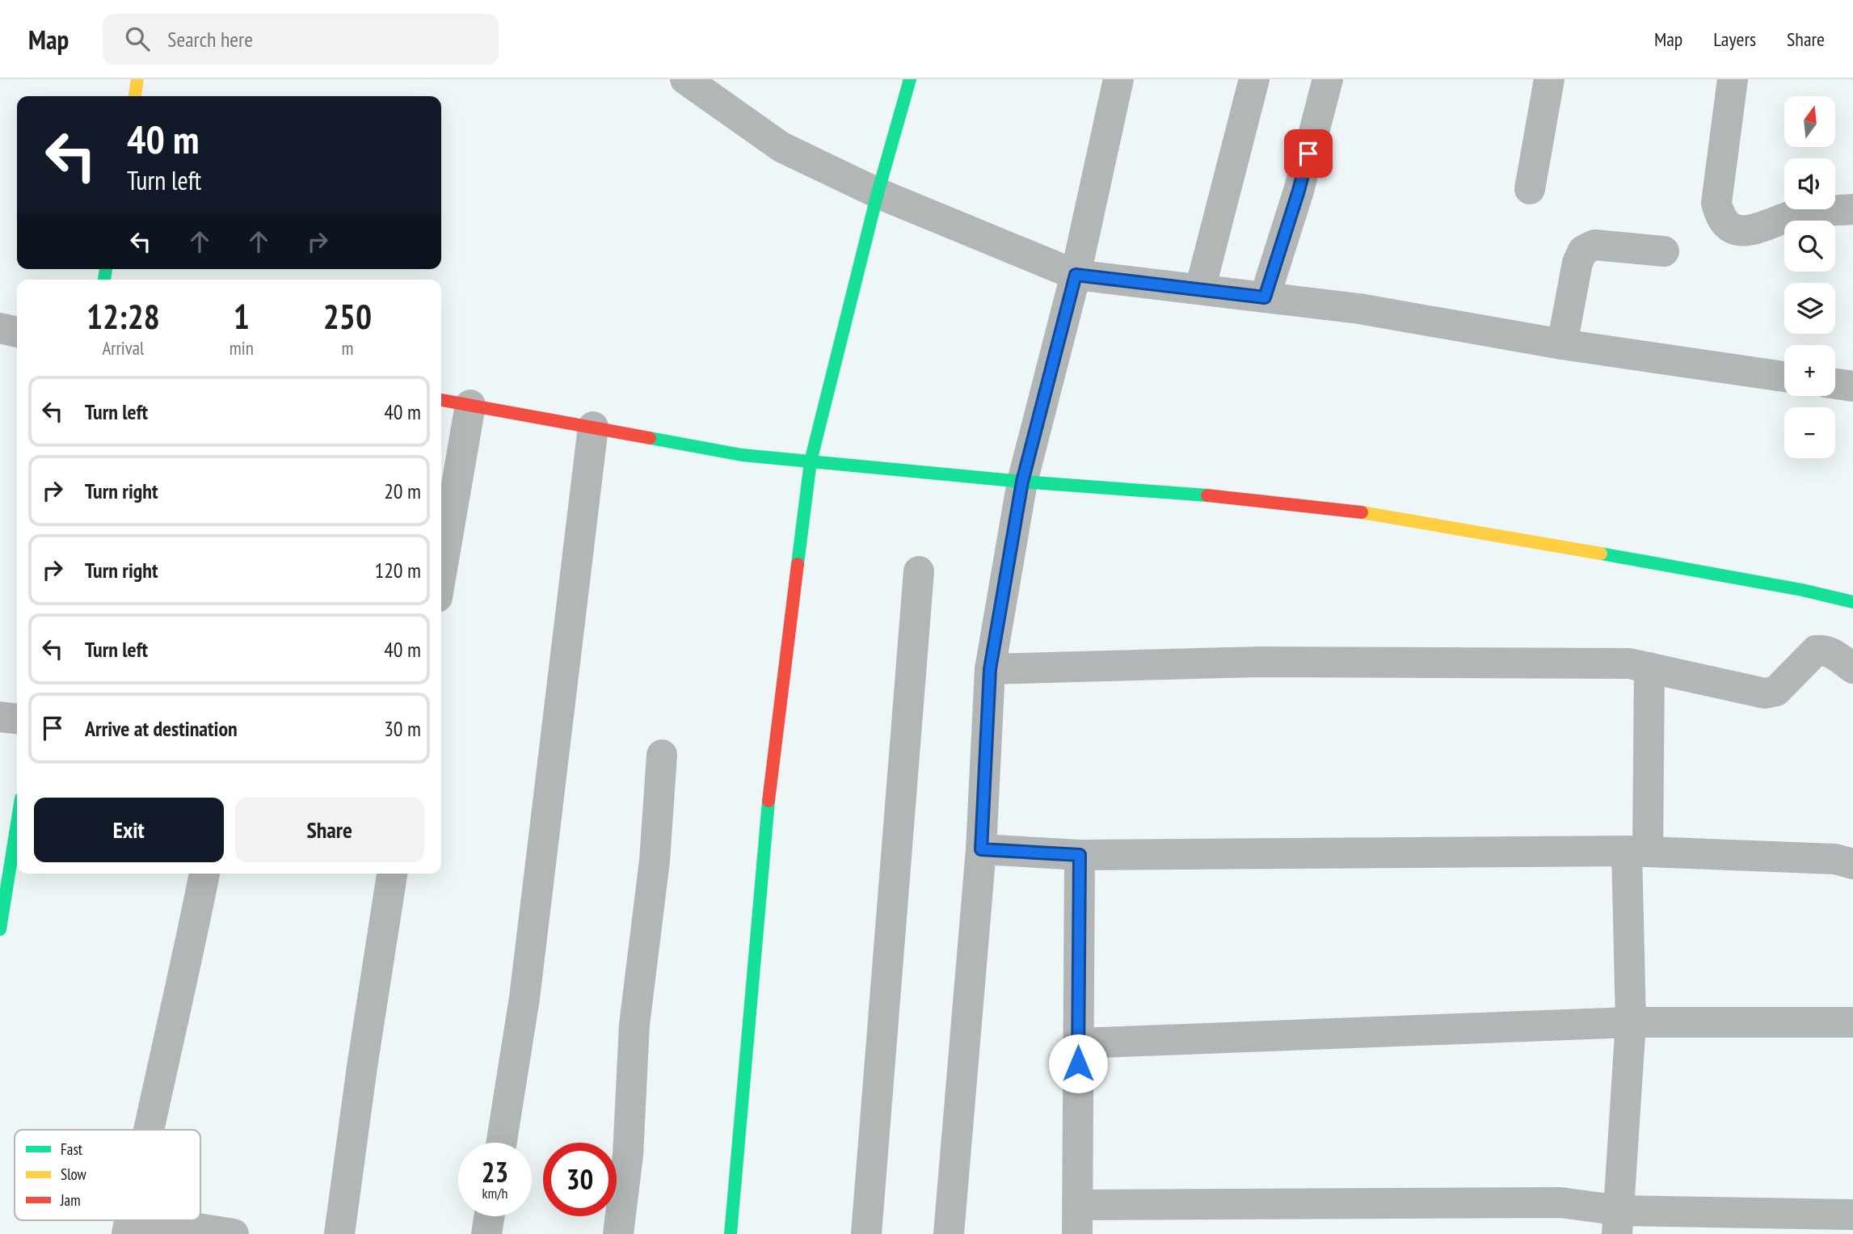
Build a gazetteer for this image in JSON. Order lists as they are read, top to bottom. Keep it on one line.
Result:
{"legend":["Fast","Slow","Jam"],"north":"top","page":{"header":"Map","search":"Search here","nav":["Map","Layers","Share"],"map_buttons":["+","−"],"turn":["40 m","Turn left"],"eta":["12:28","Arrival","1","min","250","m"],"list":[{"name":"Turn left","value":"40 m"},{"name":"Turn right","value":"20 m"},{"name":"Turn right","value":"120 m"},{"name":"Turn left","value":"40 m"},{"name":"Arrive at destination","value":"30 m"}],"buttons":["Exit","Share"],"speed":"23 km/h","limit":"30"}}
